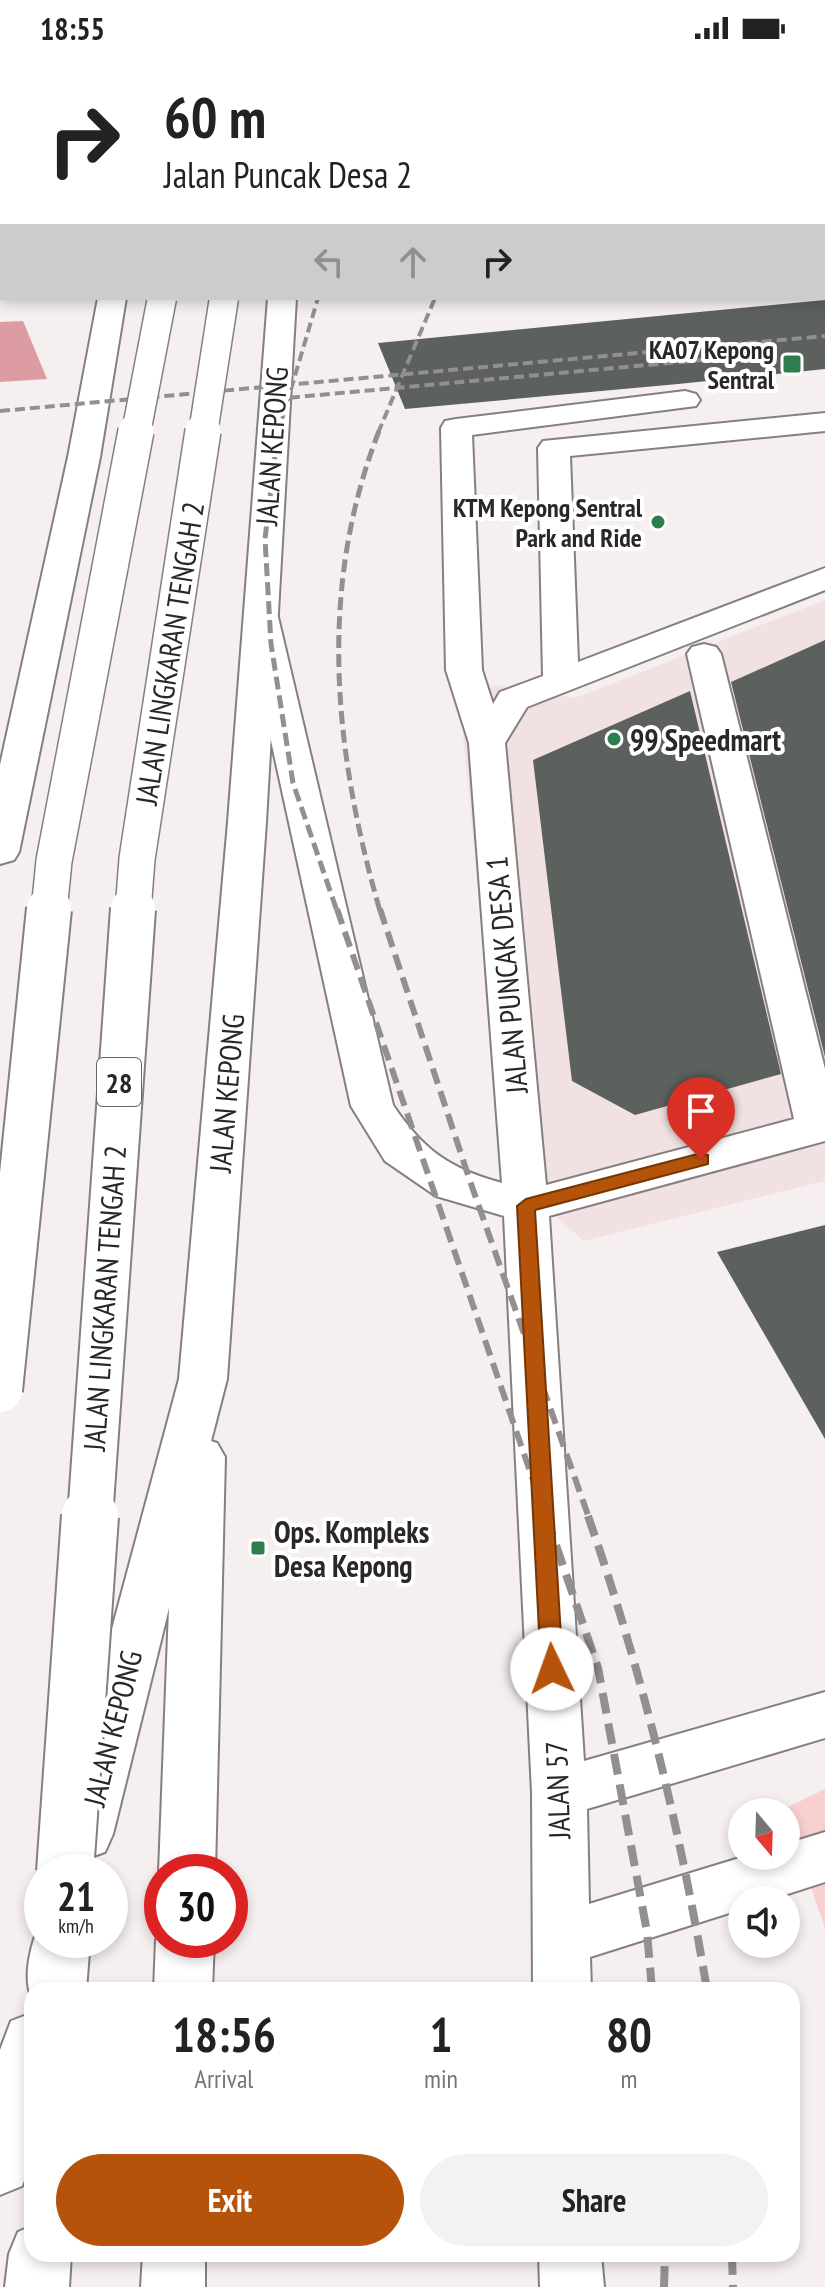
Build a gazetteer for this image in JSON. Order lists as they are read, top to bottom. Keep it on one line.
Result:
{"streets":{"main road":["JALAN KEPONG","JALAN LINGKARAN TENGAH 2","JALAN PUNCAK DESA 1","28","JALAN 57"]},"crossings":[["JALAN PUNCAK DESA 1","JALAN 57"]],"places":{"transit":["KA07 Kepong Sentral","Ops. Kompleks Desa Kepong"],"other":["KTM Kepong Sentral Park and Ride","99 Speedmart"]},"north":"bottom","page":{"status":"18:55","turn":["60 m","Jalan Puncak Desa 2"],"speed":"21 km/h","limit":"30","eta":["18:56","Arrival","1","min","80","m"],"buttons":["Exit","Share"]}}
